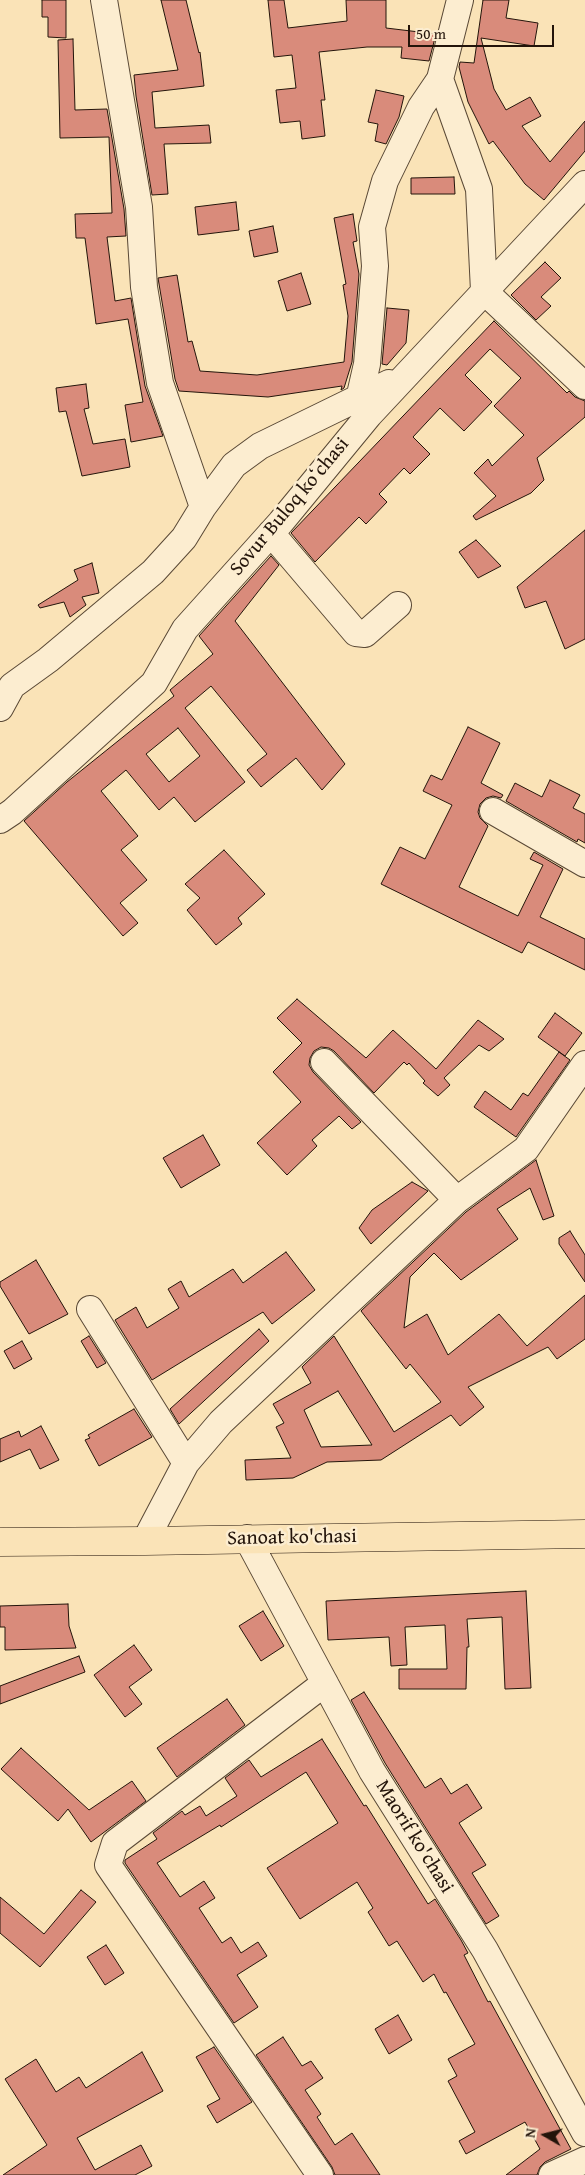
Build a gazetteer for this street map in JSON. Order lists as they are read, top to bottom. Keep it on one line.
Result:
{"streets":{"main road":["Sanoat ko'chasi"],"street":["Sovur Buloq koʻchasi","Maorif ko'chasi"]},"crossings":[["Sanoat ko'chasi","Maorif ko'chasi"]],"scale_bar":"50 m","north":"left"}
